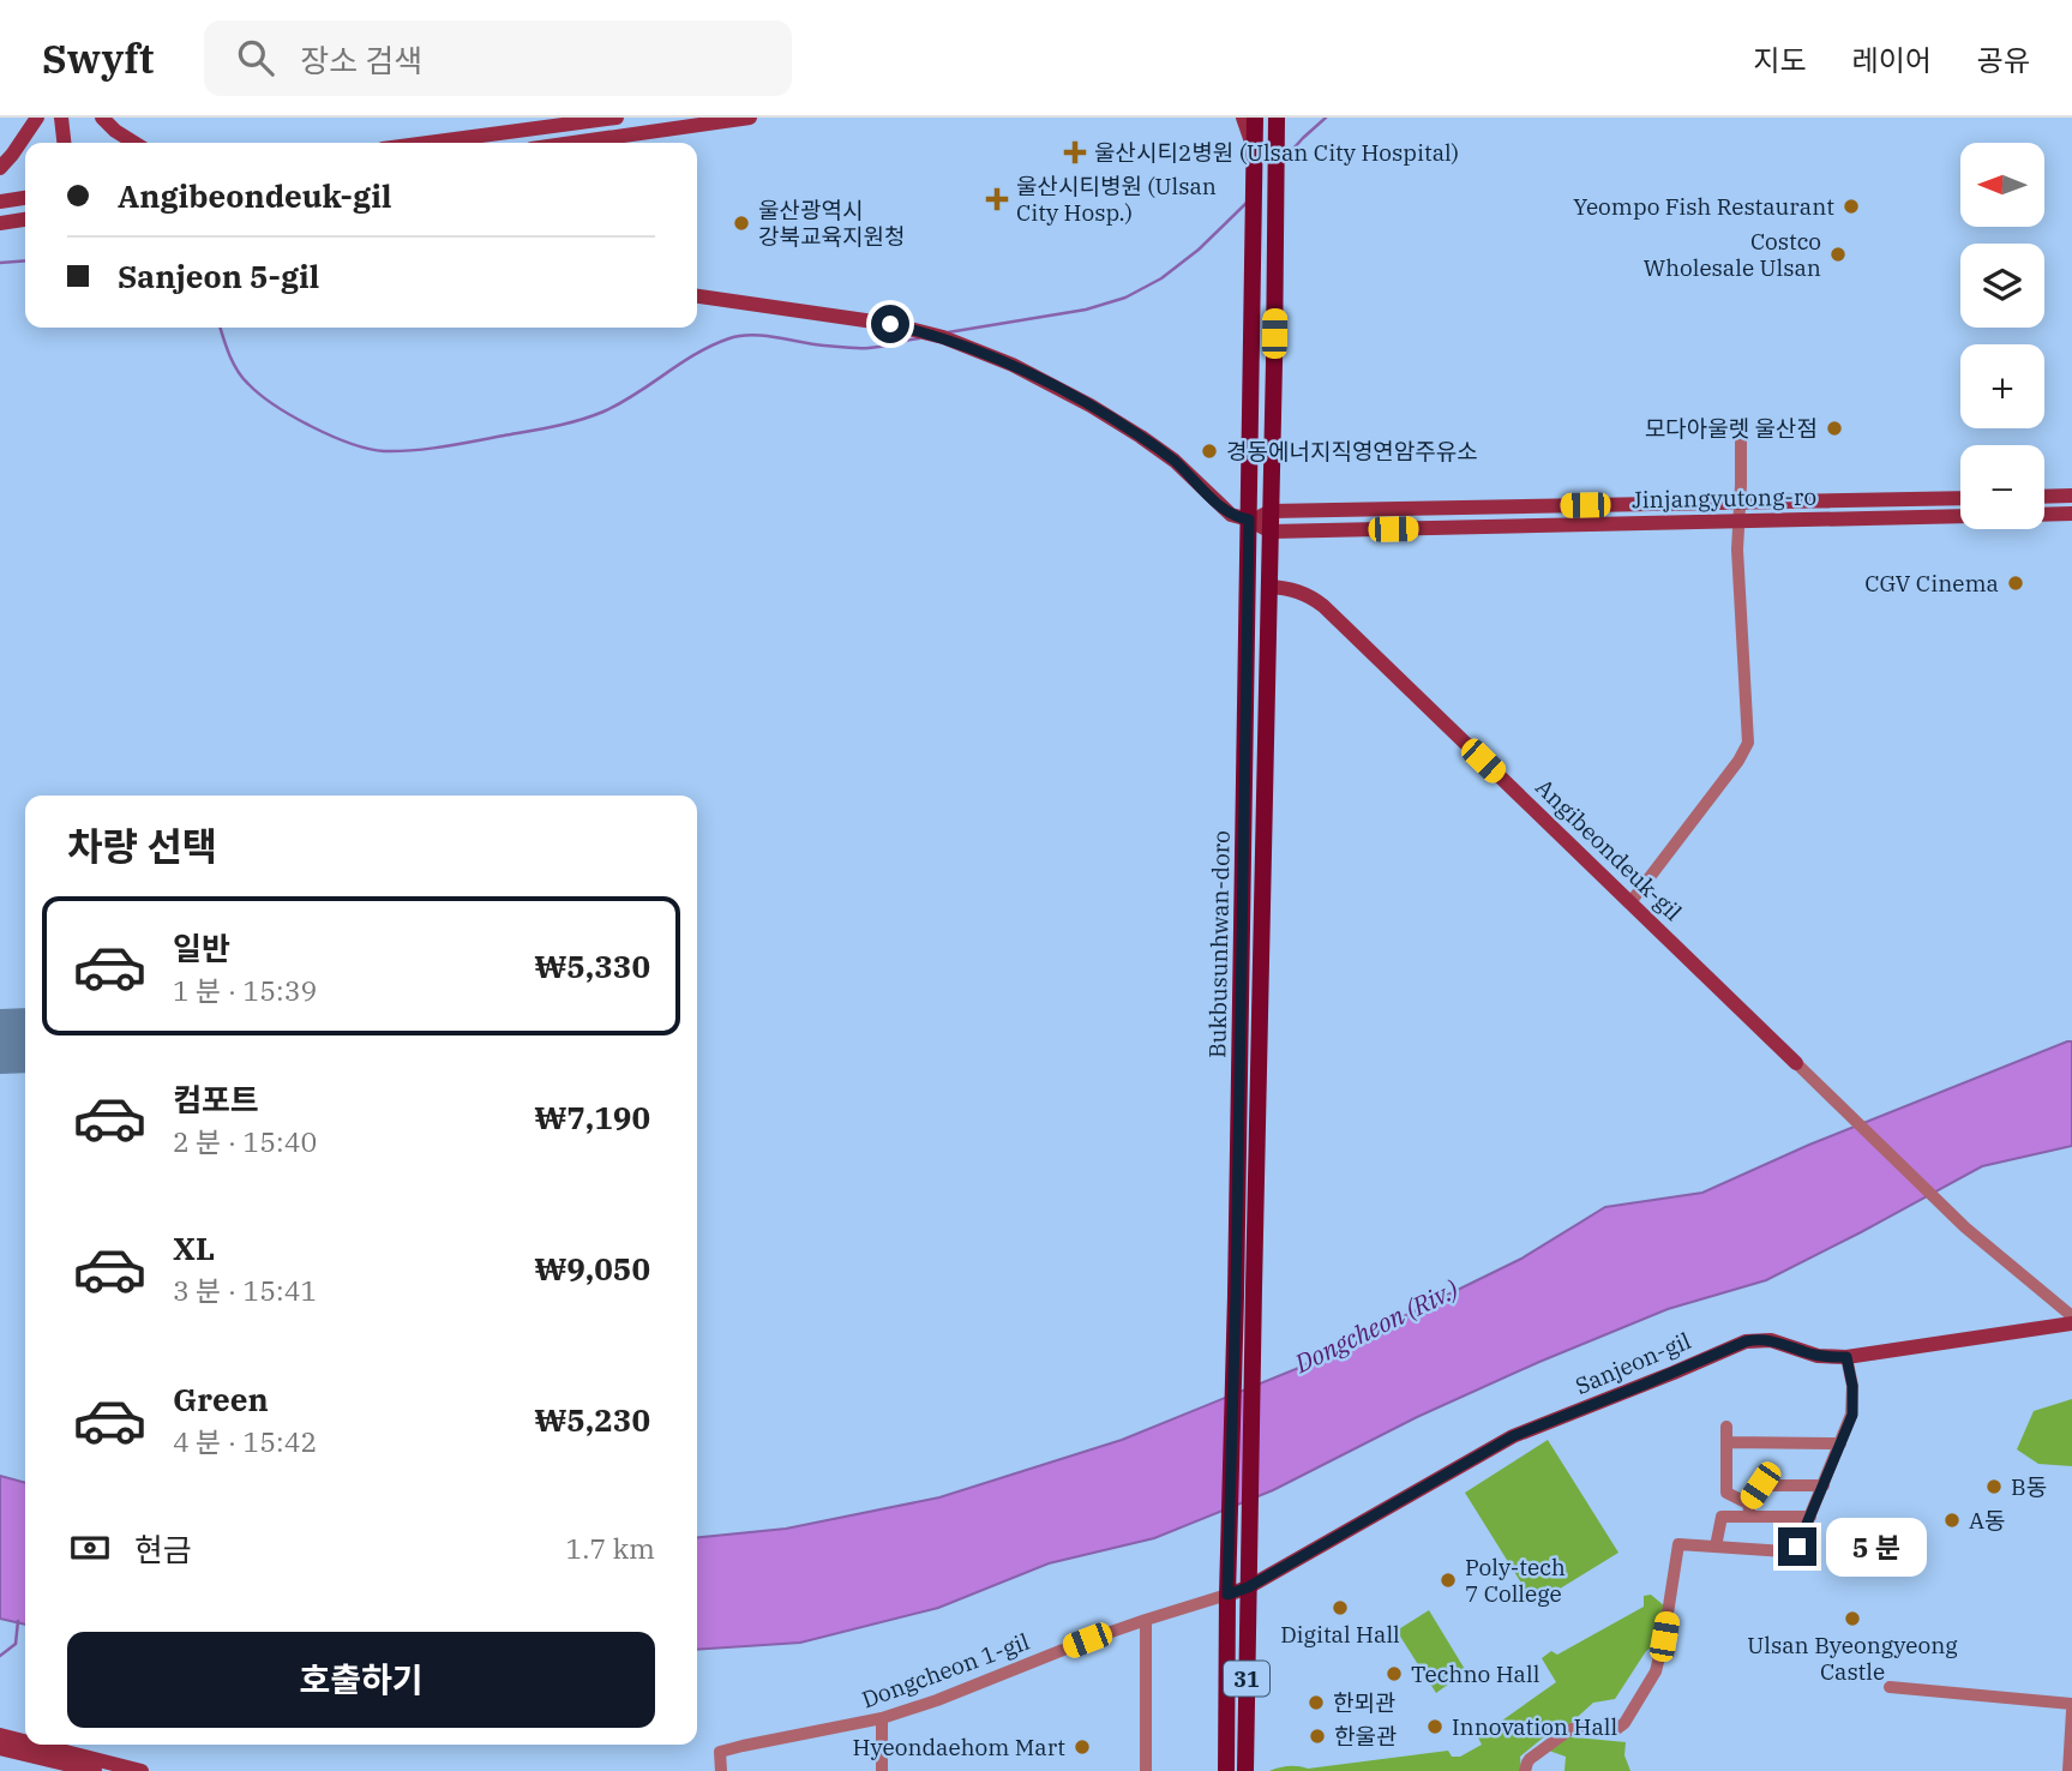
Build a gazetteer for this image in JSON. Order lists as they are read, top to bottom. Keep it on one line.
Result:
{"streets":{"main road":["Bukbusunhwan-doro","31"],"street":["Jinjangyutong-ro","Angibeondeuk-gil","Sanjeon-gil","Dongcheon 1-gil"]},"crossings":[["Jinjangyutong-ro","Bukbusunhwan-doro"],["Angibeondeuk-gil","Bukbusunhwan-doro"],["Bukbusunhwan-doro","Sanjeon-gil"],["Bukbusunhwan-doro","Dongcheon 1-gil"],["Sanjeon-gil","Dongcheon 1-gil"]],"water":["Dongcheon (Riv.)"],"places":{"health":["울산시티2병원 (Ulsan City Hospital)","울산시티병원 (Ulsan City Hosp.)"],"other":["Yeompo Fish Restaurant","울산광역시 강북교육지원청","Costco Wholesale Ulsan","모다아울렛 울산점","경동에너지직영연암주유소","CGV Cinema","B동","A동","Poly-tech 7 College","Digital Hall","Ulsan Byeongyeong Castle","Techno Hall","한뫼관","Innovation Hall","한울관","Hyeondaehom Mart"]},"north":"left","page":{"header":"Swyft","search":"장소 검색","nav":["지도","레이어","공유"],"map_buttons":["+","−"],"banner":["Angibeondeuk-gil","Sanjeon 5-gil"],"heading":"차량 선택","list":[{"name":"일반","note":"1 분 · 15:39","value":"₩5,330"},{"name":"컴포트","note":"2 분 · 15:40","value":"₩7,190"},{"name":"XL","note":"3 분 · 15:41","value":"₩9,050"},{"name":"Green","note":"4 분 · 15:42","value":"₩5,230"}],"pay":["현금","1.7 km"],"bubble":"5 분","buttons":"호출하기"}}
